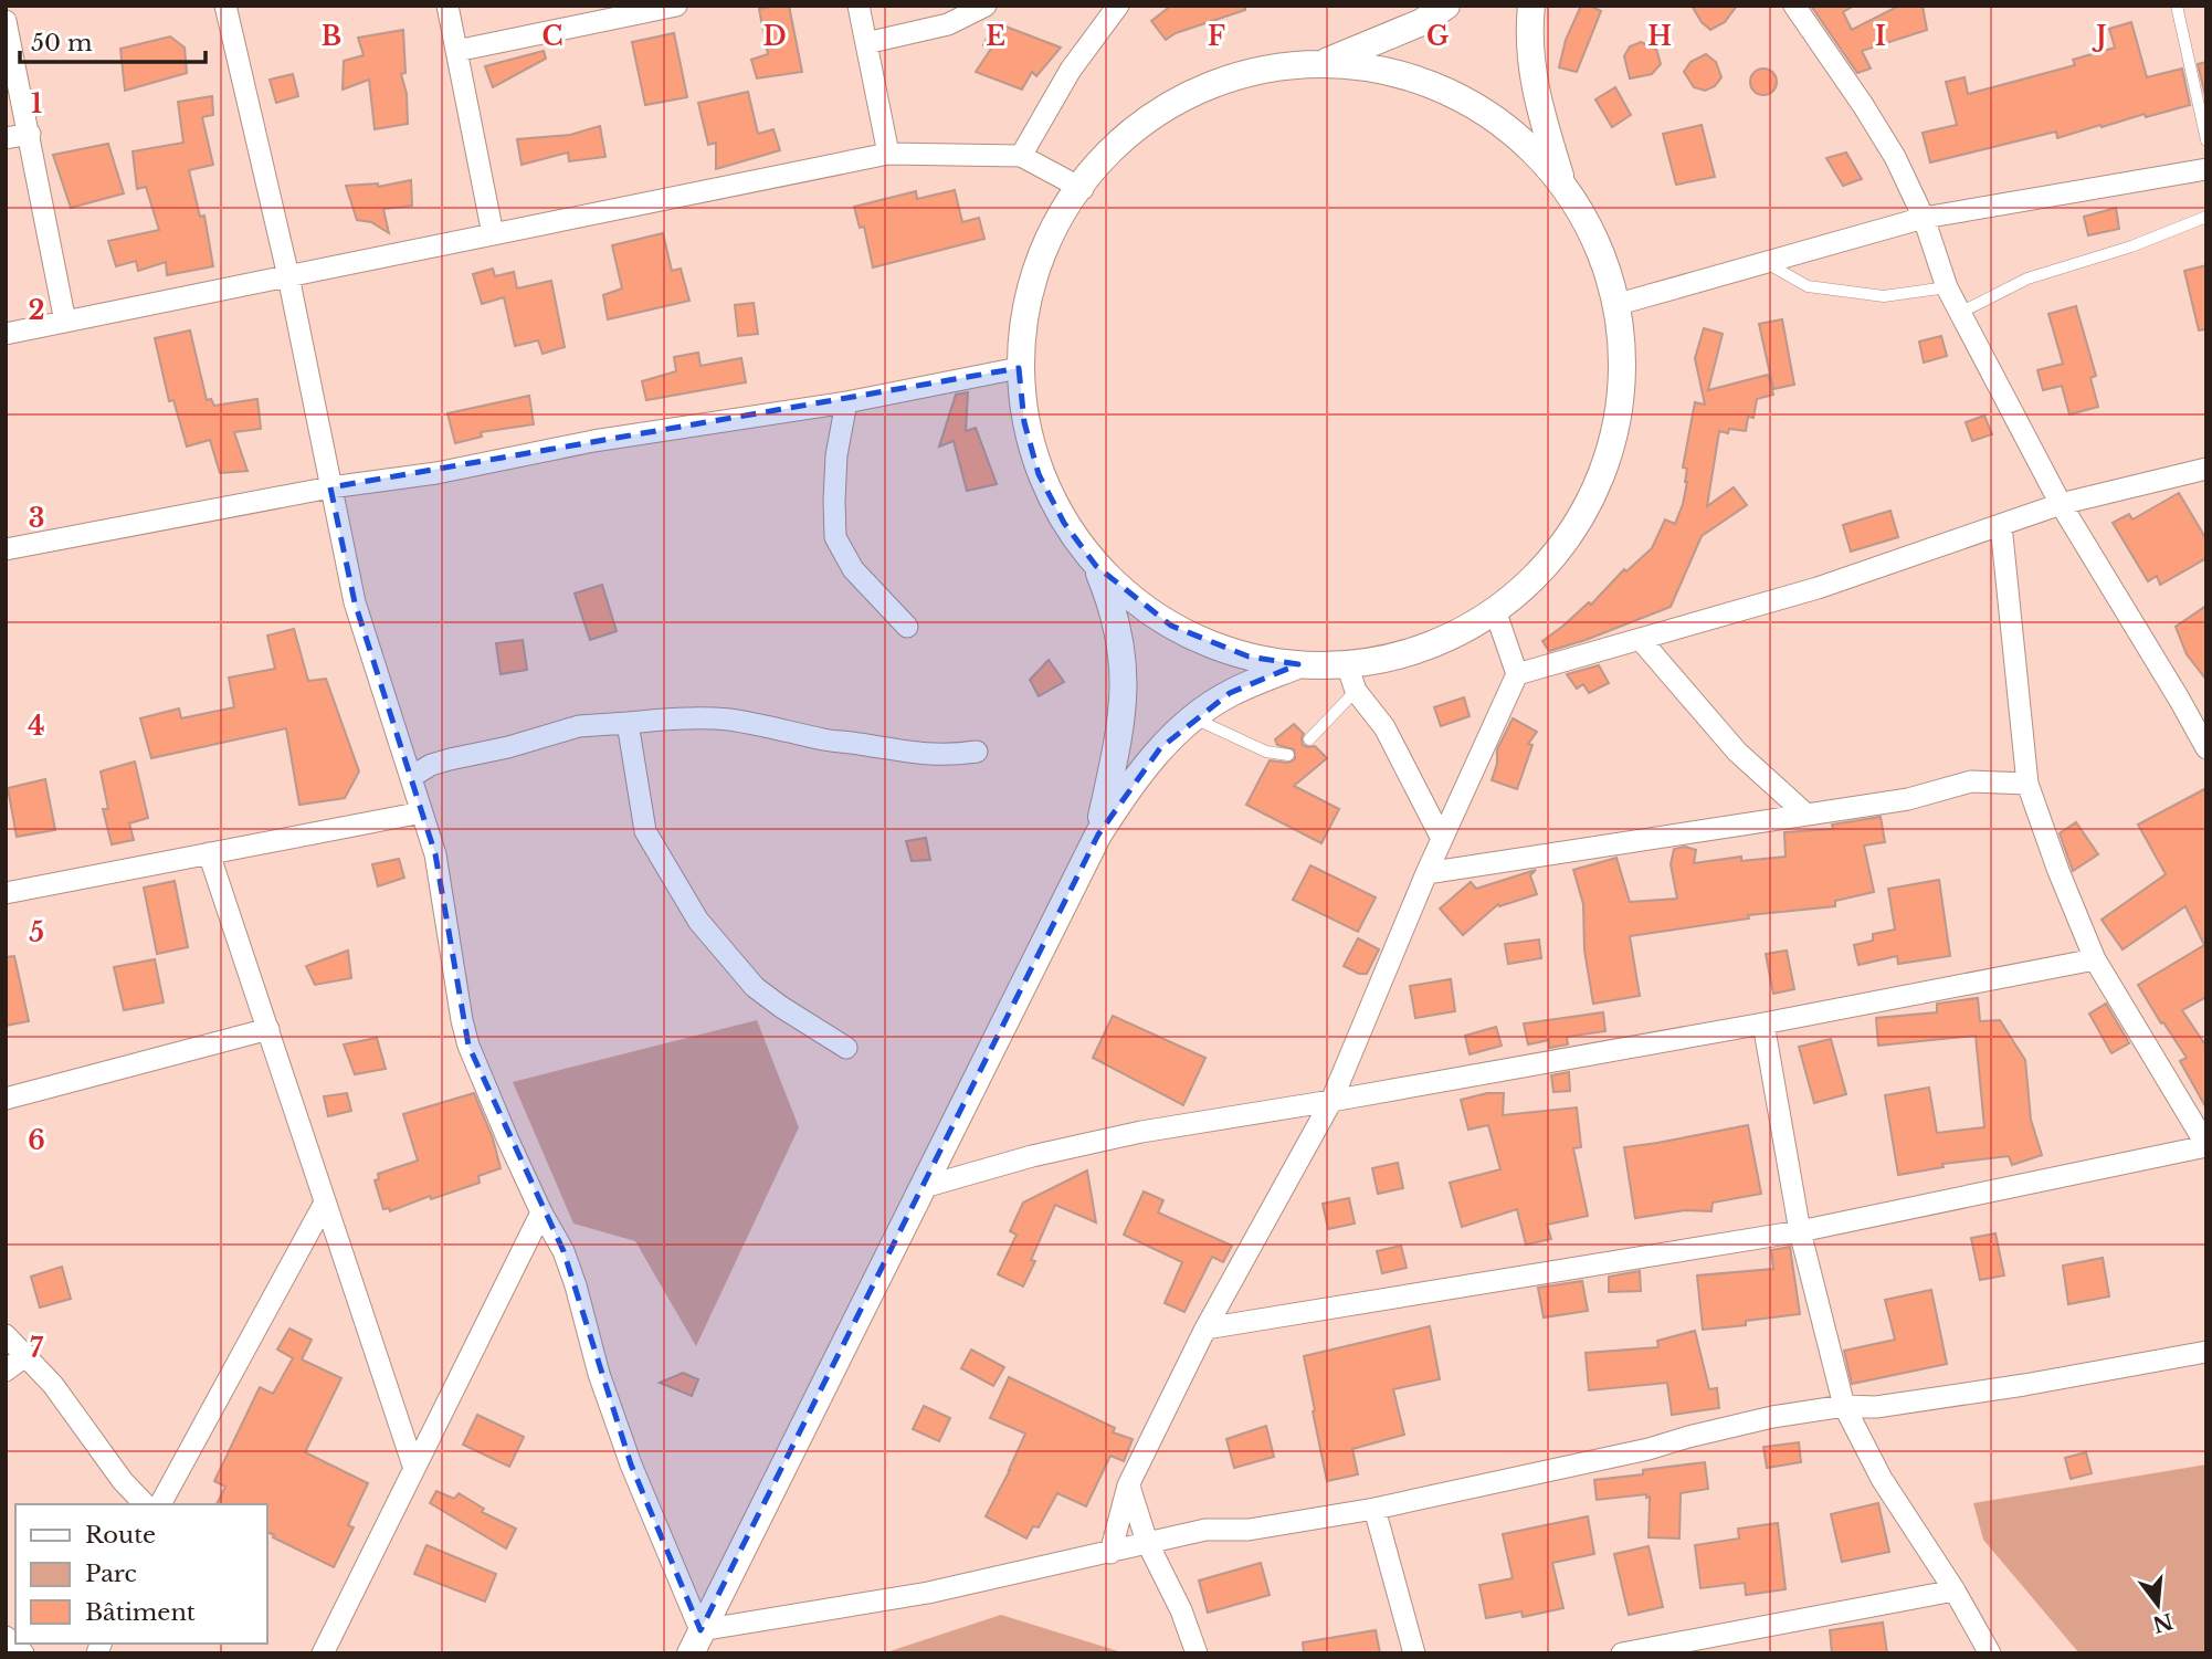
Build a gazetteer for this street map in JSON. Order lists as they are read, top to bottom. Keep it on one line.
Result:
{"legend":["Route","Parc","Bâtiment"],"scale_bar":"50 m","north":"bottom","grid":{"columns":["B","C","D","E","F","G","H","I","J"],"rows":["1","2","3","4","5","6","7"]}}
